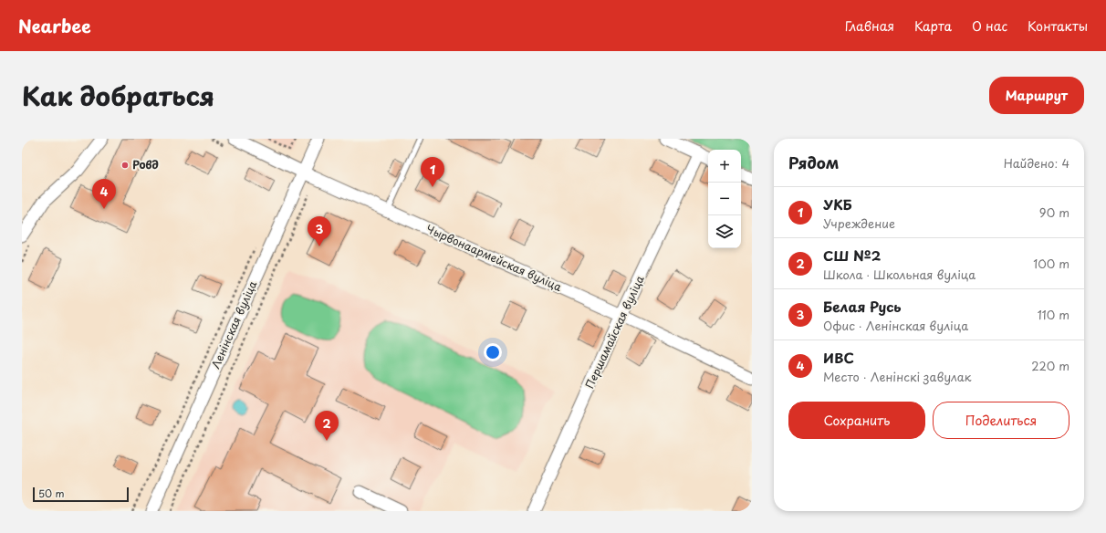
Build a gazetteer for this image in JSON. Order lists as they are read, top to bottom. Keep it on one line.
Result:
{"streets":{"street":["Чырвонаармейская вуліца","Ленінская вуліца","Першамайская вуліца"]},"crossings":[["Чырвонаармейская вуліца","Ленінская вуліца"],["Чырвонаармейская вуліца","Першамайская вуліца"]],"places":["Ровд"],"scale_bar":"50 m","page":{"header":"Nearbee","nav":["Главная","Карта","О нас","Контакты"],"title":"Как добраться","buttons":["Маршрут",["Сохранить","Поделиться"]],"heading":["Рядом","Найдено: 4"],"map_buttons":["+","−"],"pins":["1","4","3","2"],"list":[{"mark":"1","name":"УКБ","note":"Учреждение","value":"90 m"},{"mark":"2","name":"СШ №2","note":"Школа · Школьная вуліца","value":"100 m"},{"mark":"3","name":"Белая Русь","note":"Офис · Ленінская вуліца","value":"110 m"},{"mark":"4","name":"ИВС","note":"Место · Ленінскі завулак","value":"220 m"}],"scale":"50 m"}}
